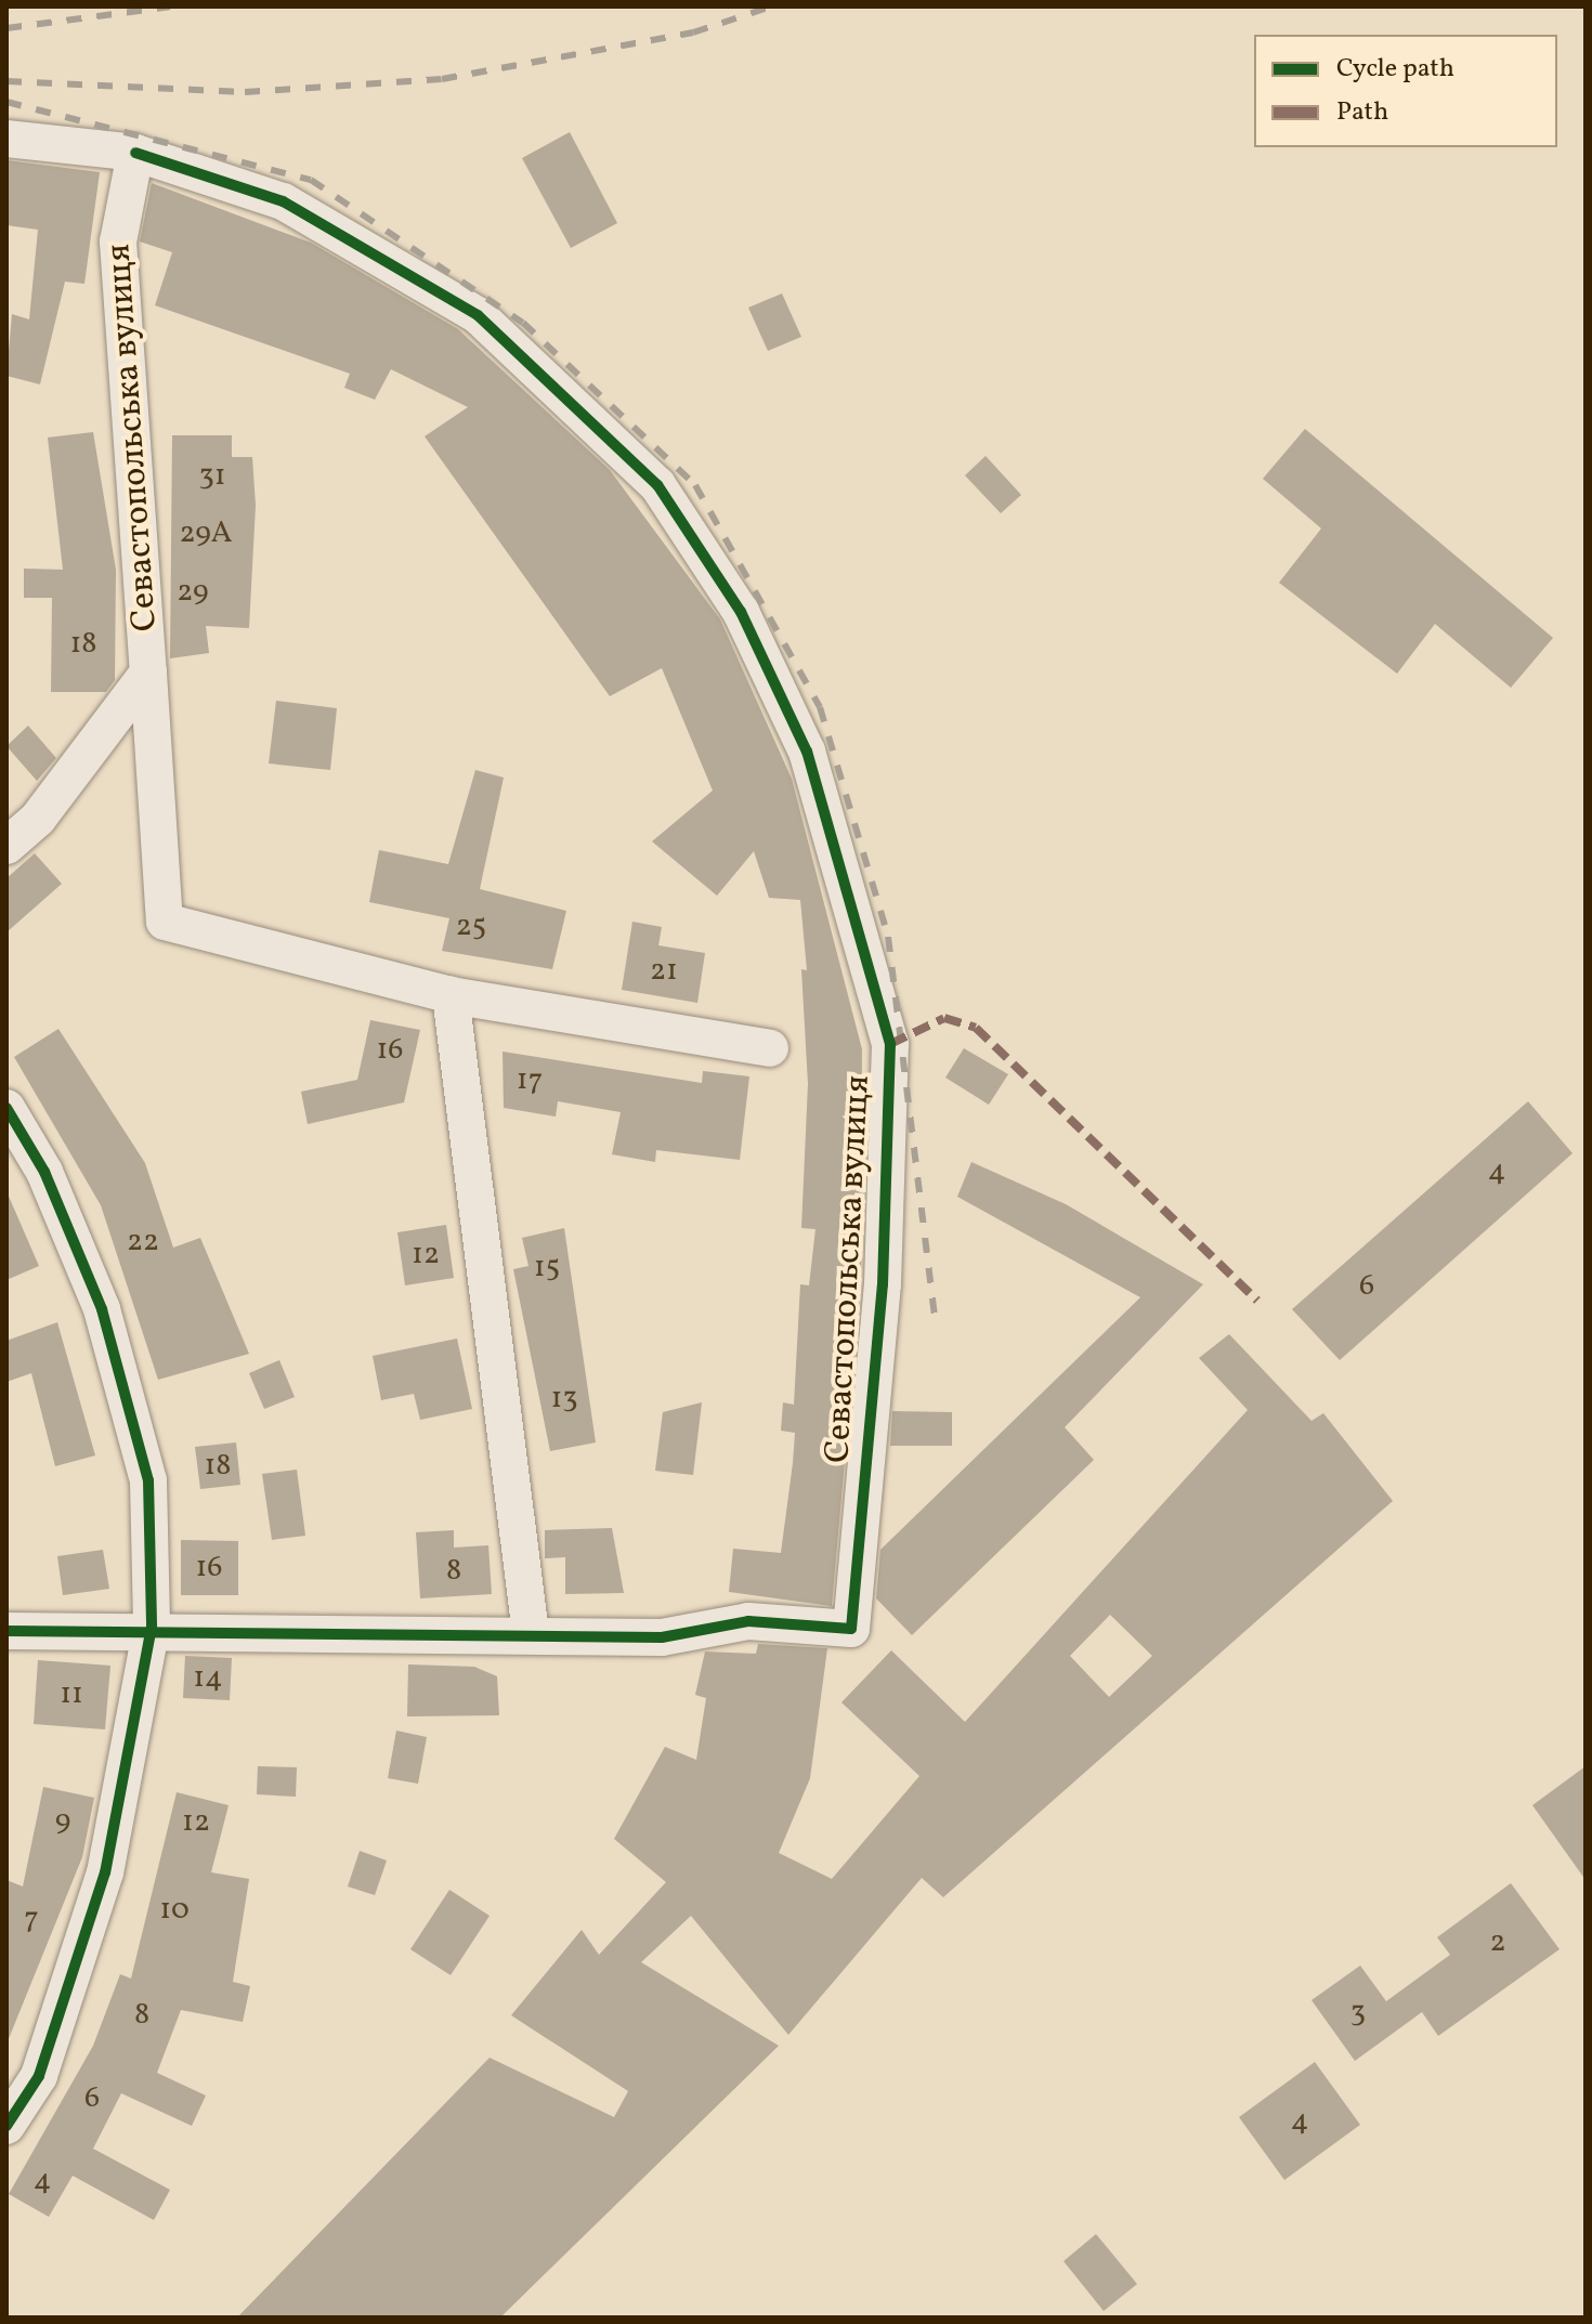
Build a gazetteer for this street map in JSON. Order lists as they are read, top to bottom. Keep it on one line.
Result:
{"streets":{"street":["Севастопольська вулиця"]},"house_numbers":["31","29А","29","18","25","21","16","17","4","22","12","15","6","13","18","16","8","14","11","9","12","10","7","2","3","8","6","4","4"],"legend":["Cycle path","Path"]}
